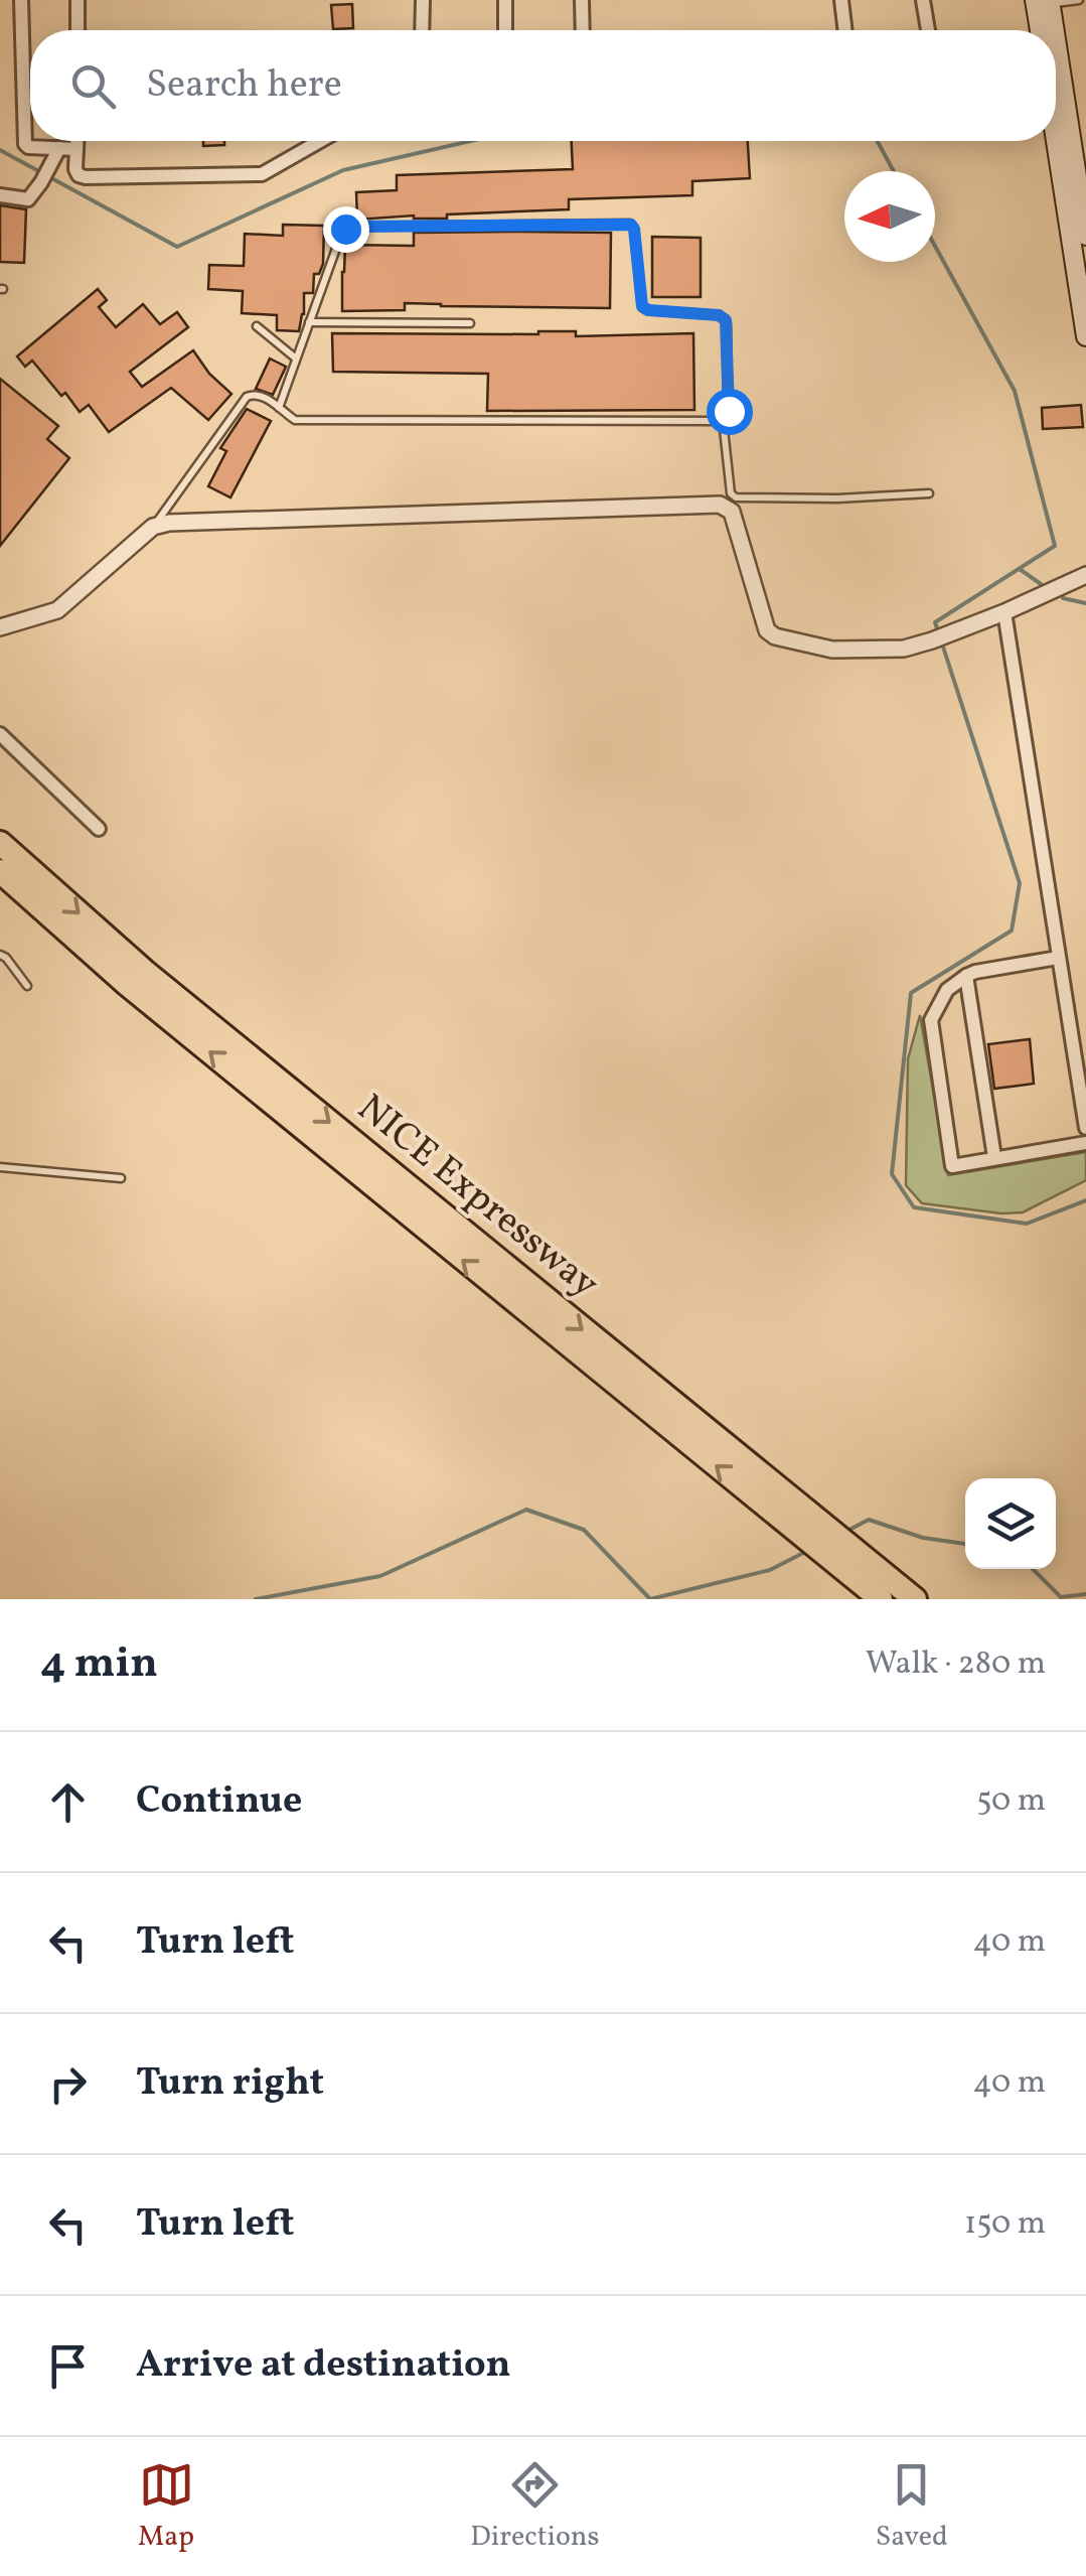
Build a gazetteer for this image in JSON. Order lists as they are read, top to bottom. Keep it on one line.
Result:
{"streets":{"highway":["NICE Expressway"]},"north":"left","page":{"search":"Search here","heading":["4 min","Walk · 280 m"],"list":[["Continue","50 m"],["Turn left","40 m"],["Turn right","40 m"],["Turn left","150 m"],"Arrive at destination"],"nav":["Map","Directions","Saved"]}}
